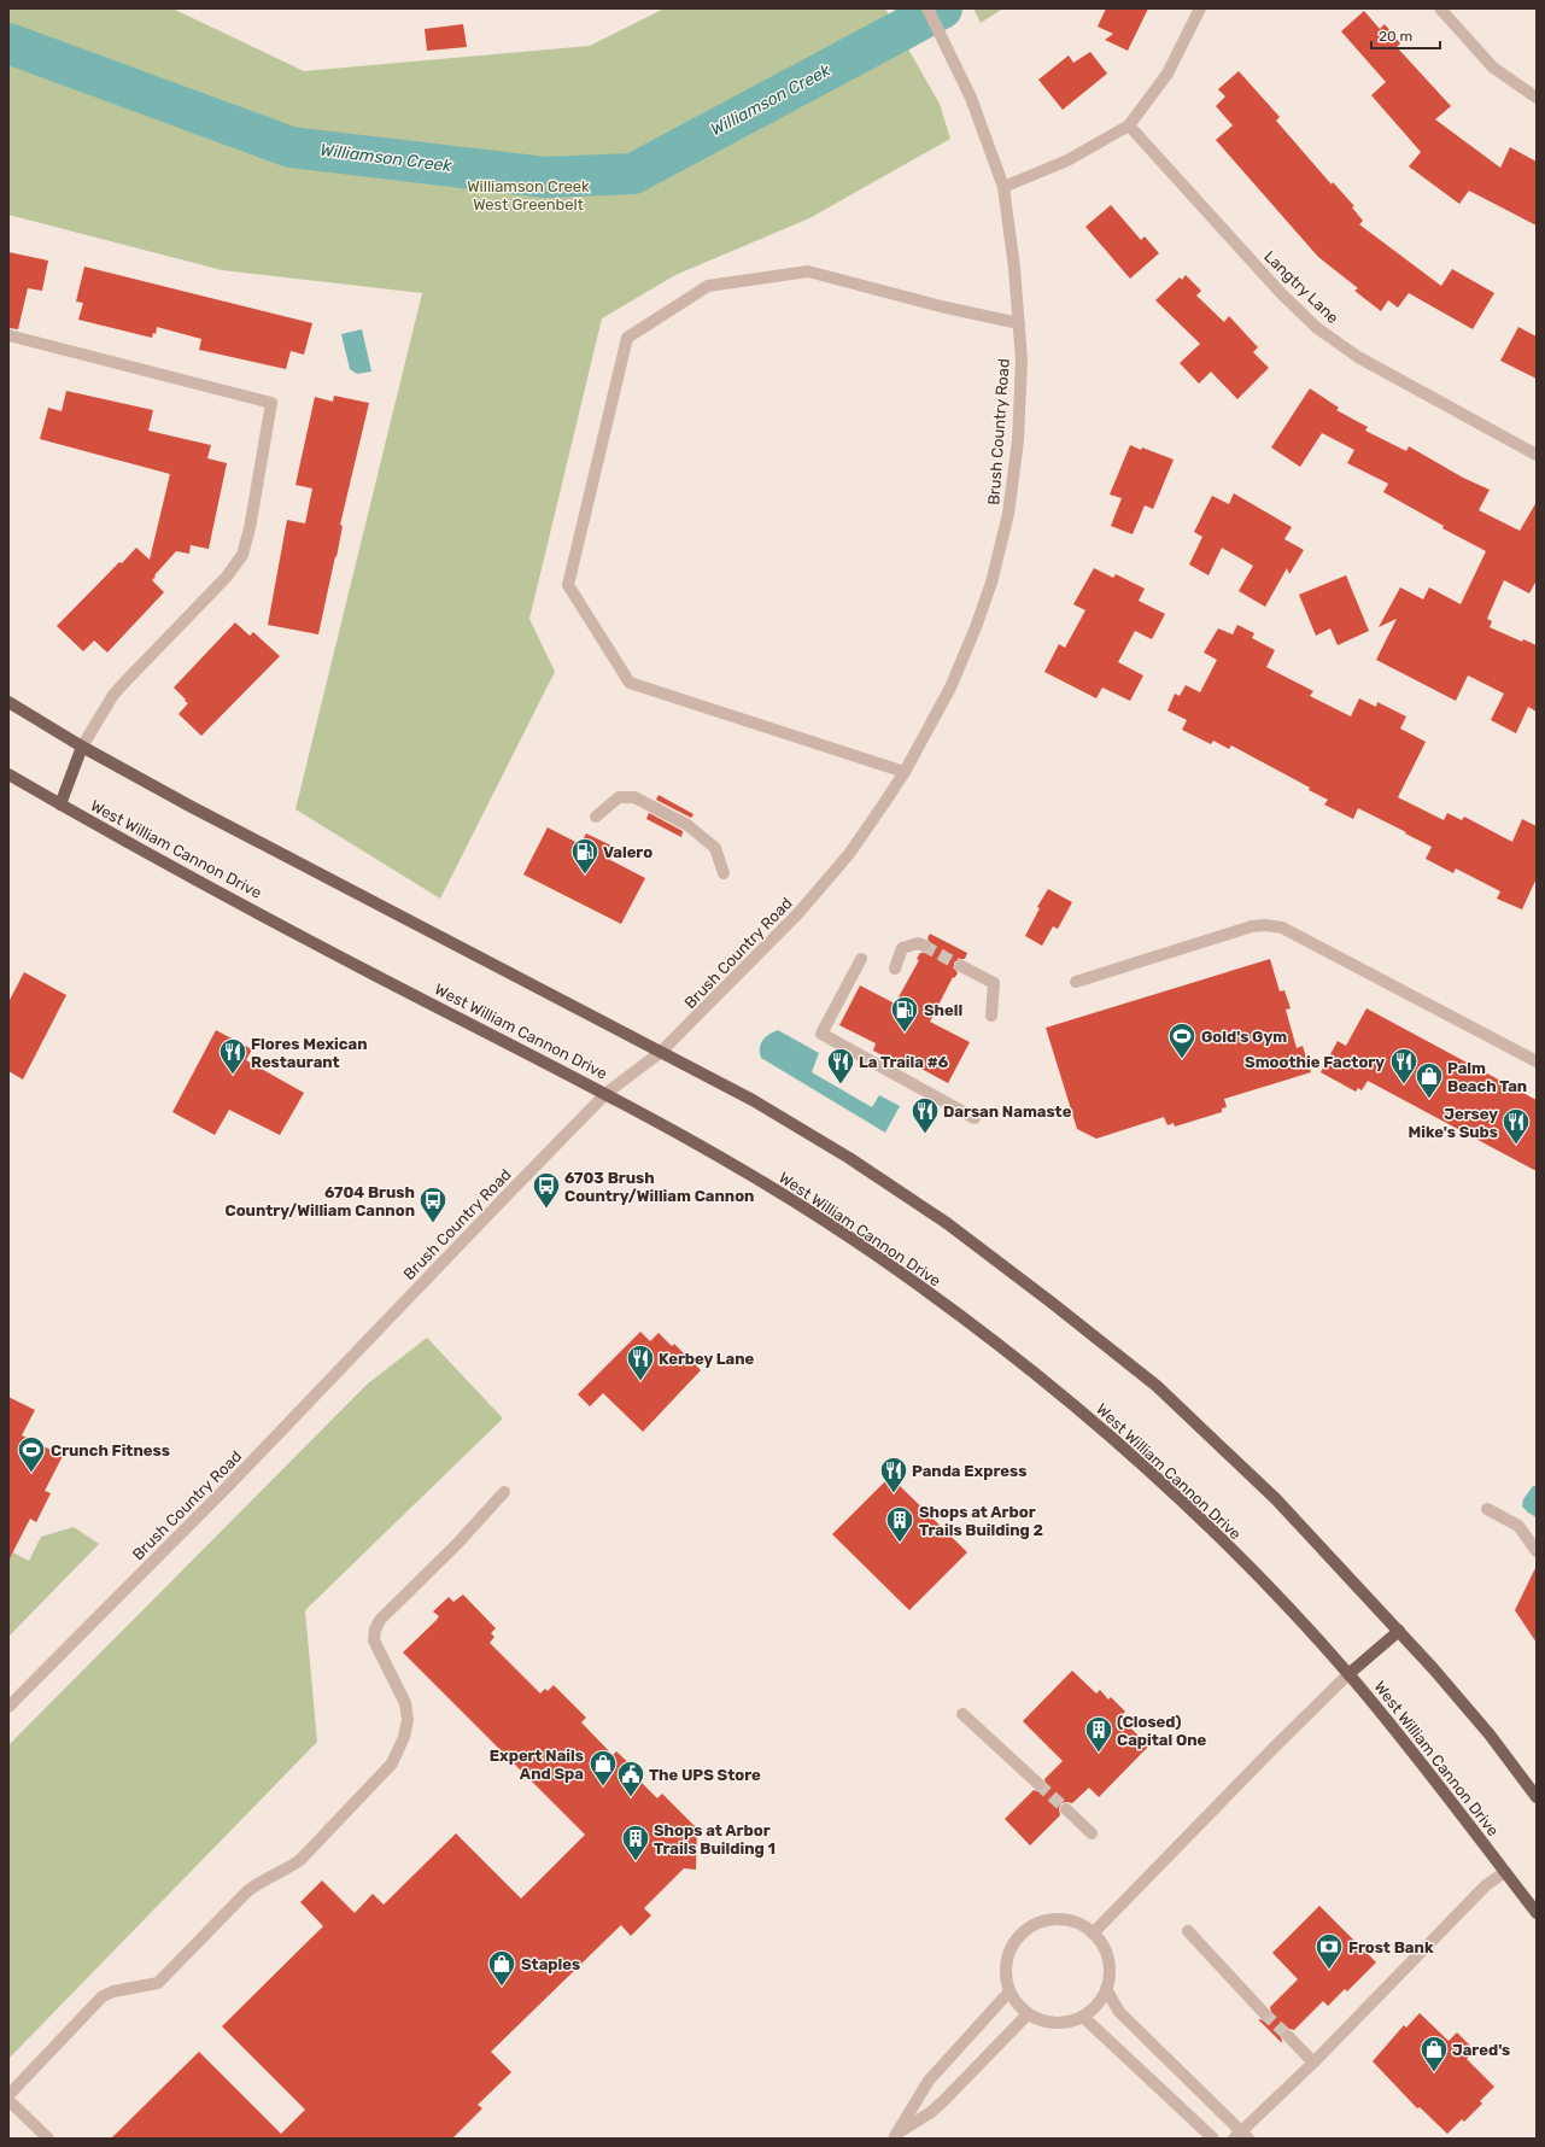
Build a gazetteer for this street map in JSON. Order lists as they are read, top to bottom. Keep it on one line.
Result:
{"streets":{"main road":["West William Cannon Drive"],"street":["Langtry Lane","Brush Country Road"]},"crossings":[["Brush Country Road","West William Cannon Drive"]],"water":["Williamson Creek"],"parks":["Williamson Creek West Greenbelt"],"places":{"fuel station":["Valero","Shell"],"sports":["Gold's Gym","Crunch Fitness"],"restaurant":["Flores Mexican Restaurant","La Traila #6","Smoothie Factory","Darsan Namaste","Jersey Mike's Subs","Kerbey Lane","Panda Express"],"shop":["Palm Beach Tan","Expert Nails And Spa","Staples","Jared's"],"bus stop":["6703 Brush Country/William Cannon","6704 Brush Country/William Cannon"],"building":["Shops at Arbor Trails Building 2","(Closed) Capital One","Shops at Arbor Trails Building 1"],"public building":["The UPS Store"],"bank":["Frost Bank"]},"scale_bar":"20 m"}
